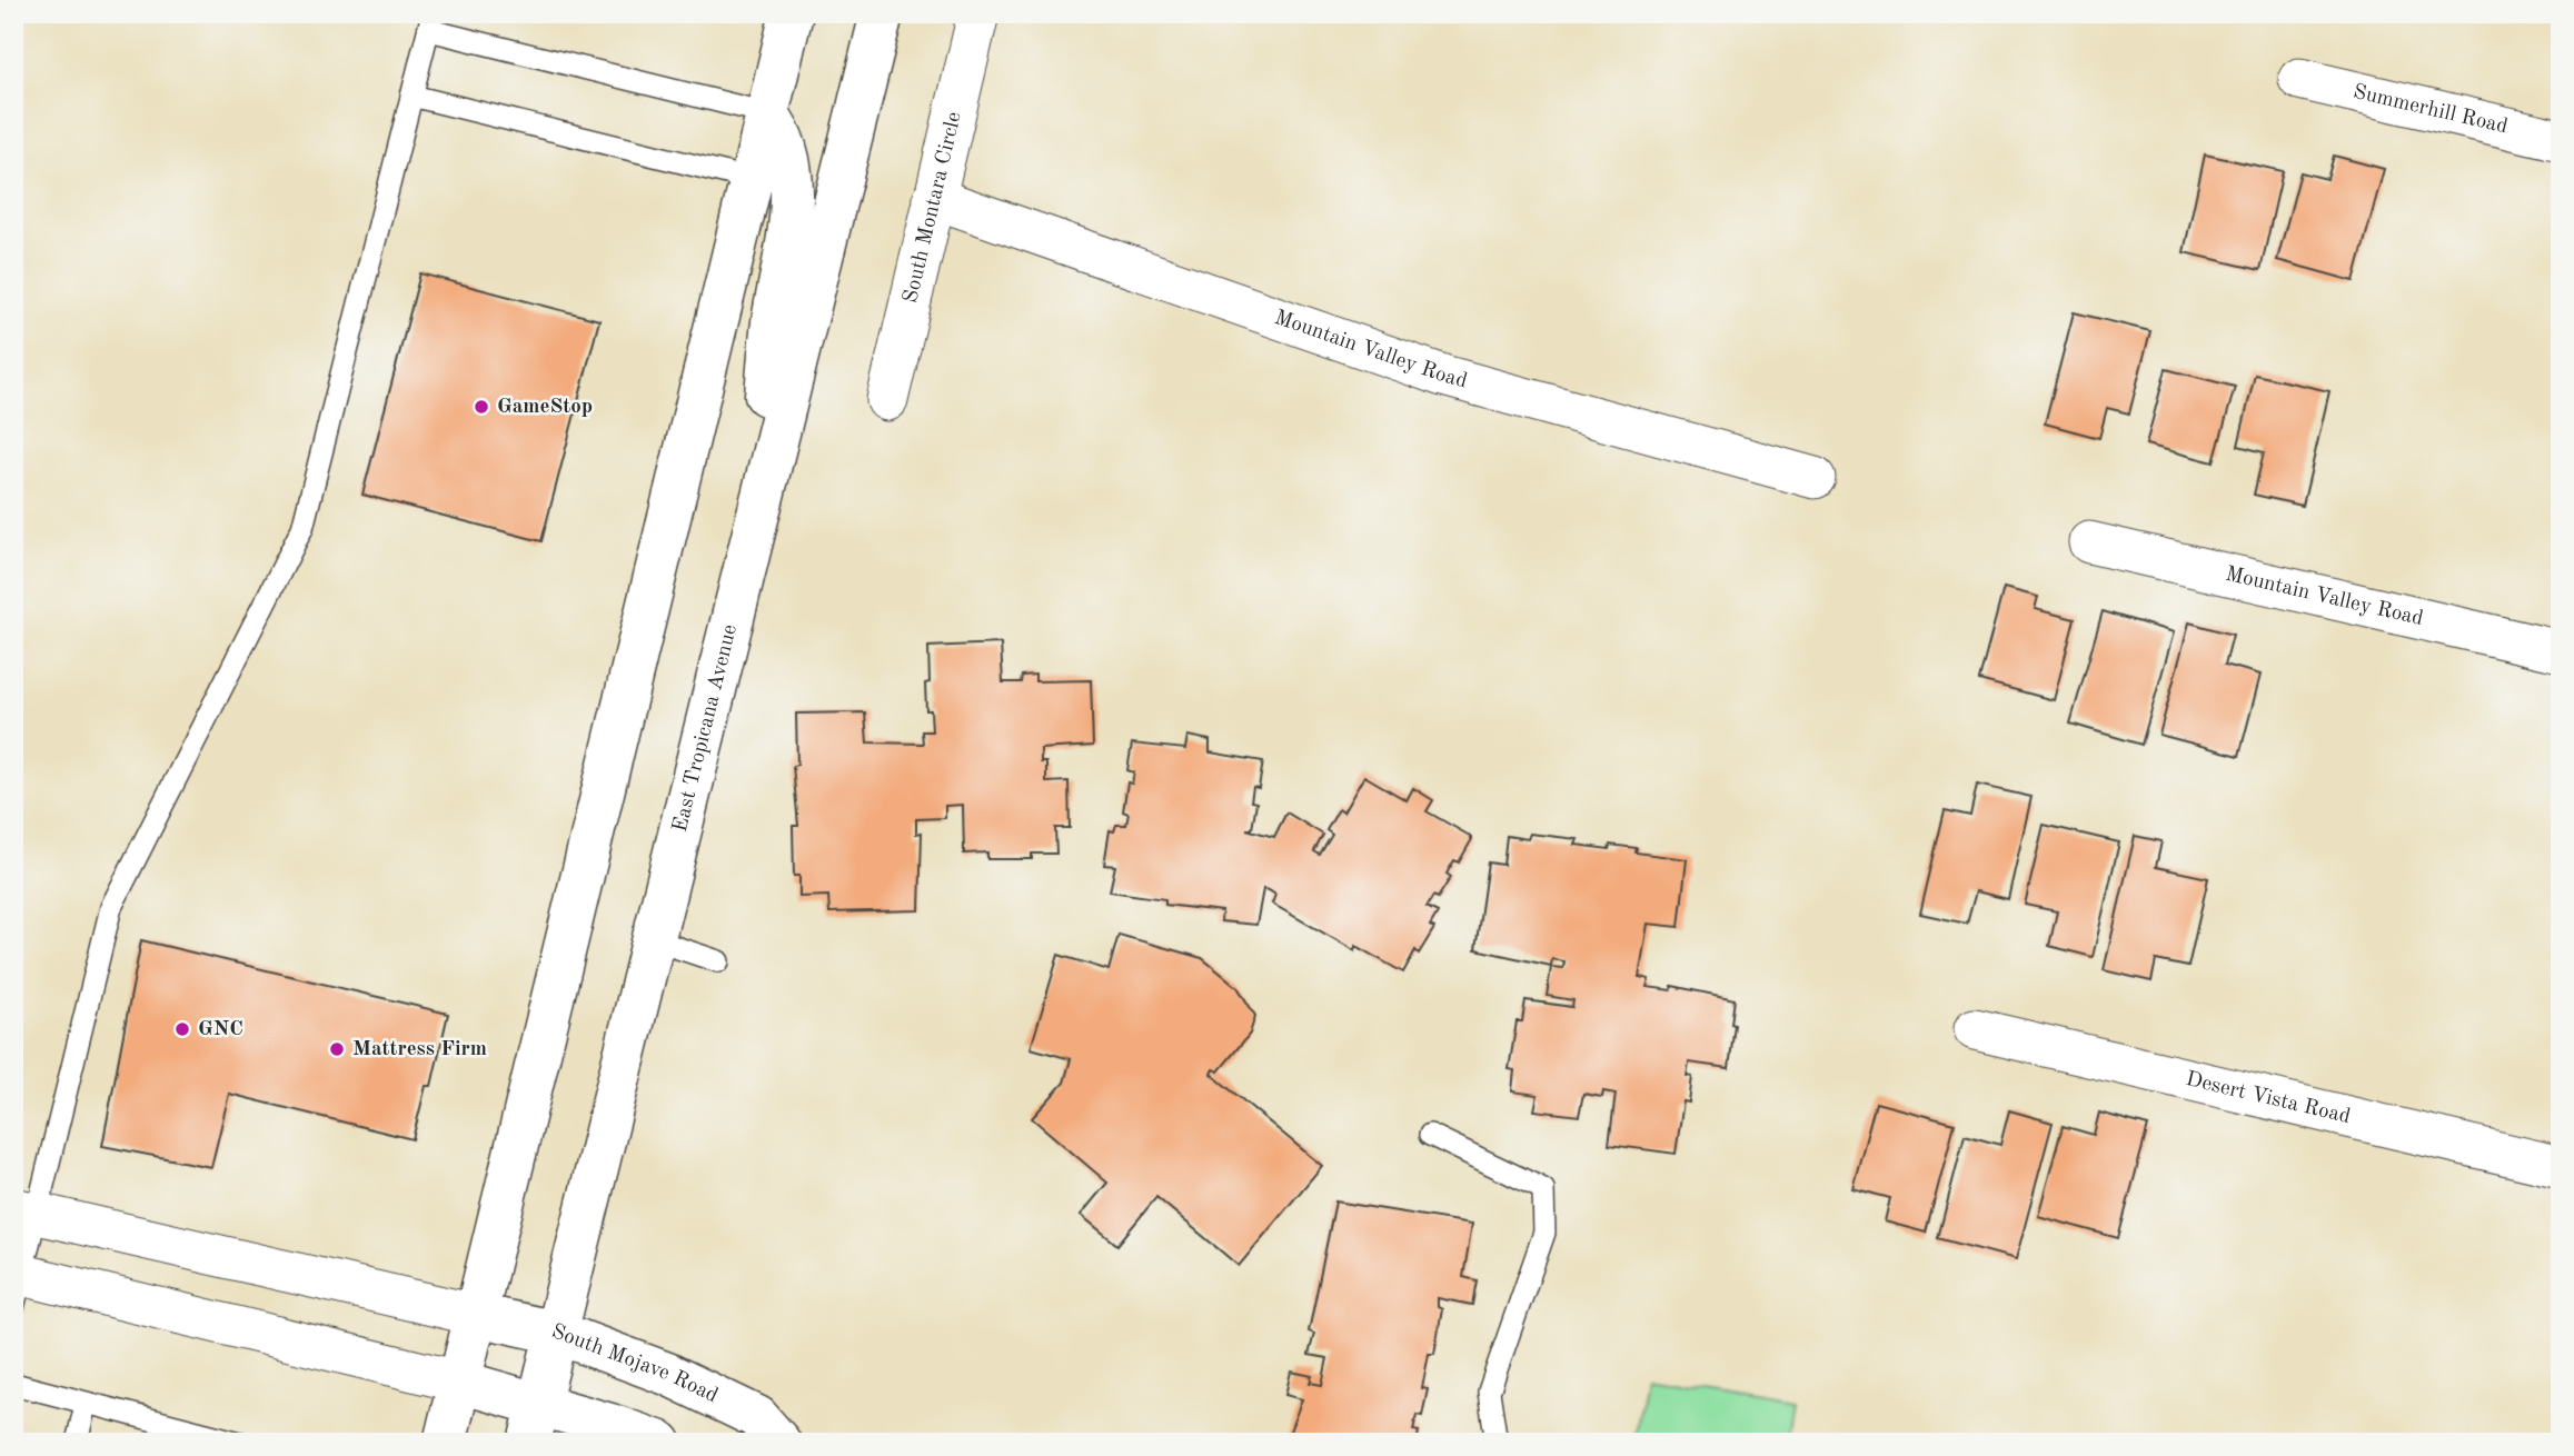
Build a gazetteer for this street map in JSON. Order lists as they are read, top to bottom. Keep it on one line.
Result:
{"streets":{"main road":["East Tropicana Avenue","South Mojave Road"],"street":["Summerhill Road","South Montara Circle","Mountain Valley Road","Desert Vista Road"]},"crossings":[["South Montara Circle","Mountain Valley Road"],["East Tropicana Avenue","South Mojave Road"]],"places":["GameStop","GNC","Mattress Firm"]}
